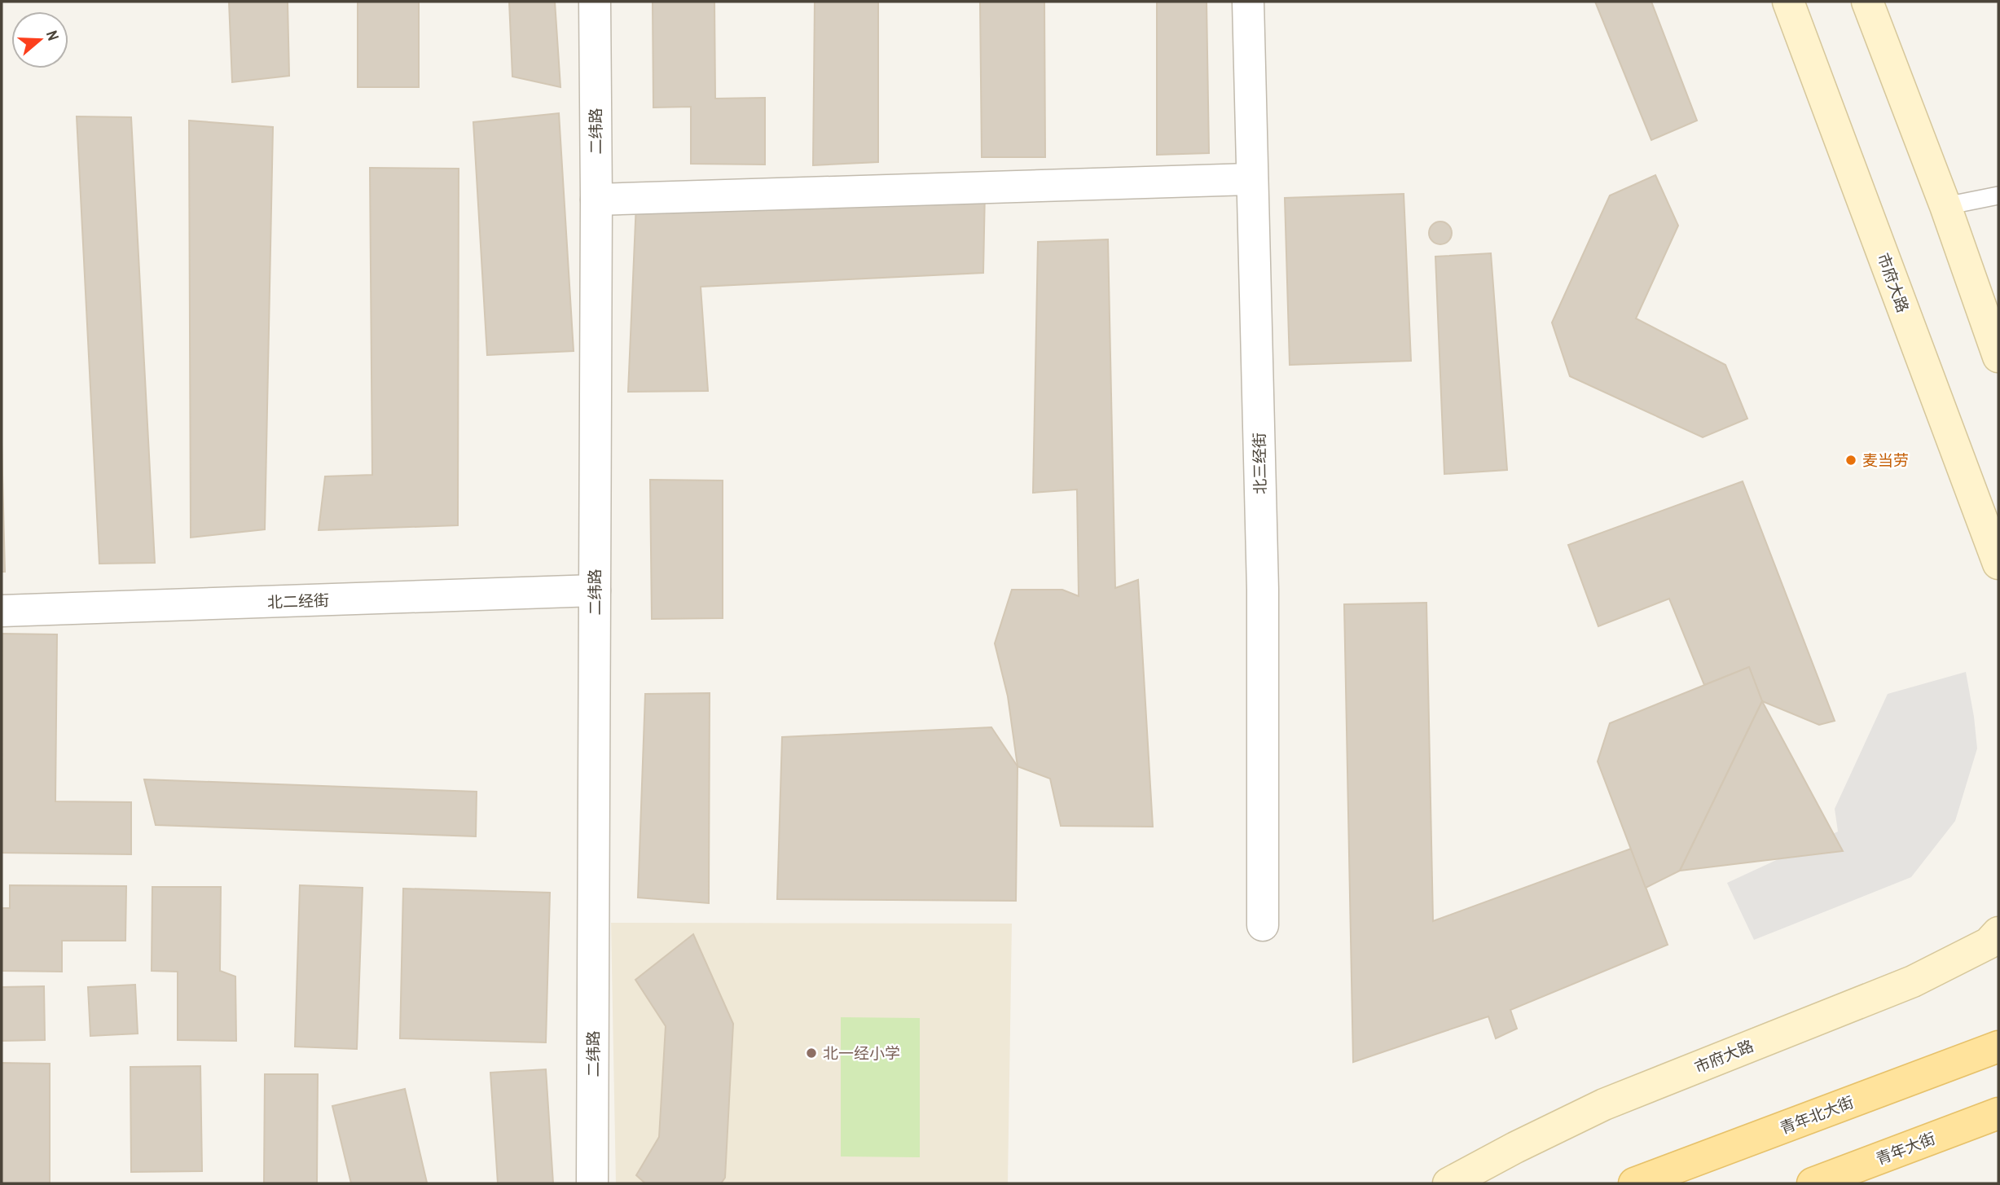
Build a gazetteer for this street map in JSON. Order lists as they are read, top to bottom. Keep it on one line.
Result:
{"streets":{"main road":["市府大路","青年北大街","青年大街"],"street":["二纬路","北三经街","北二经街"]},"crossings":[["二纬路","北二经街"]],"places":["麦当劳","北一经小学"],"north":"right"}
